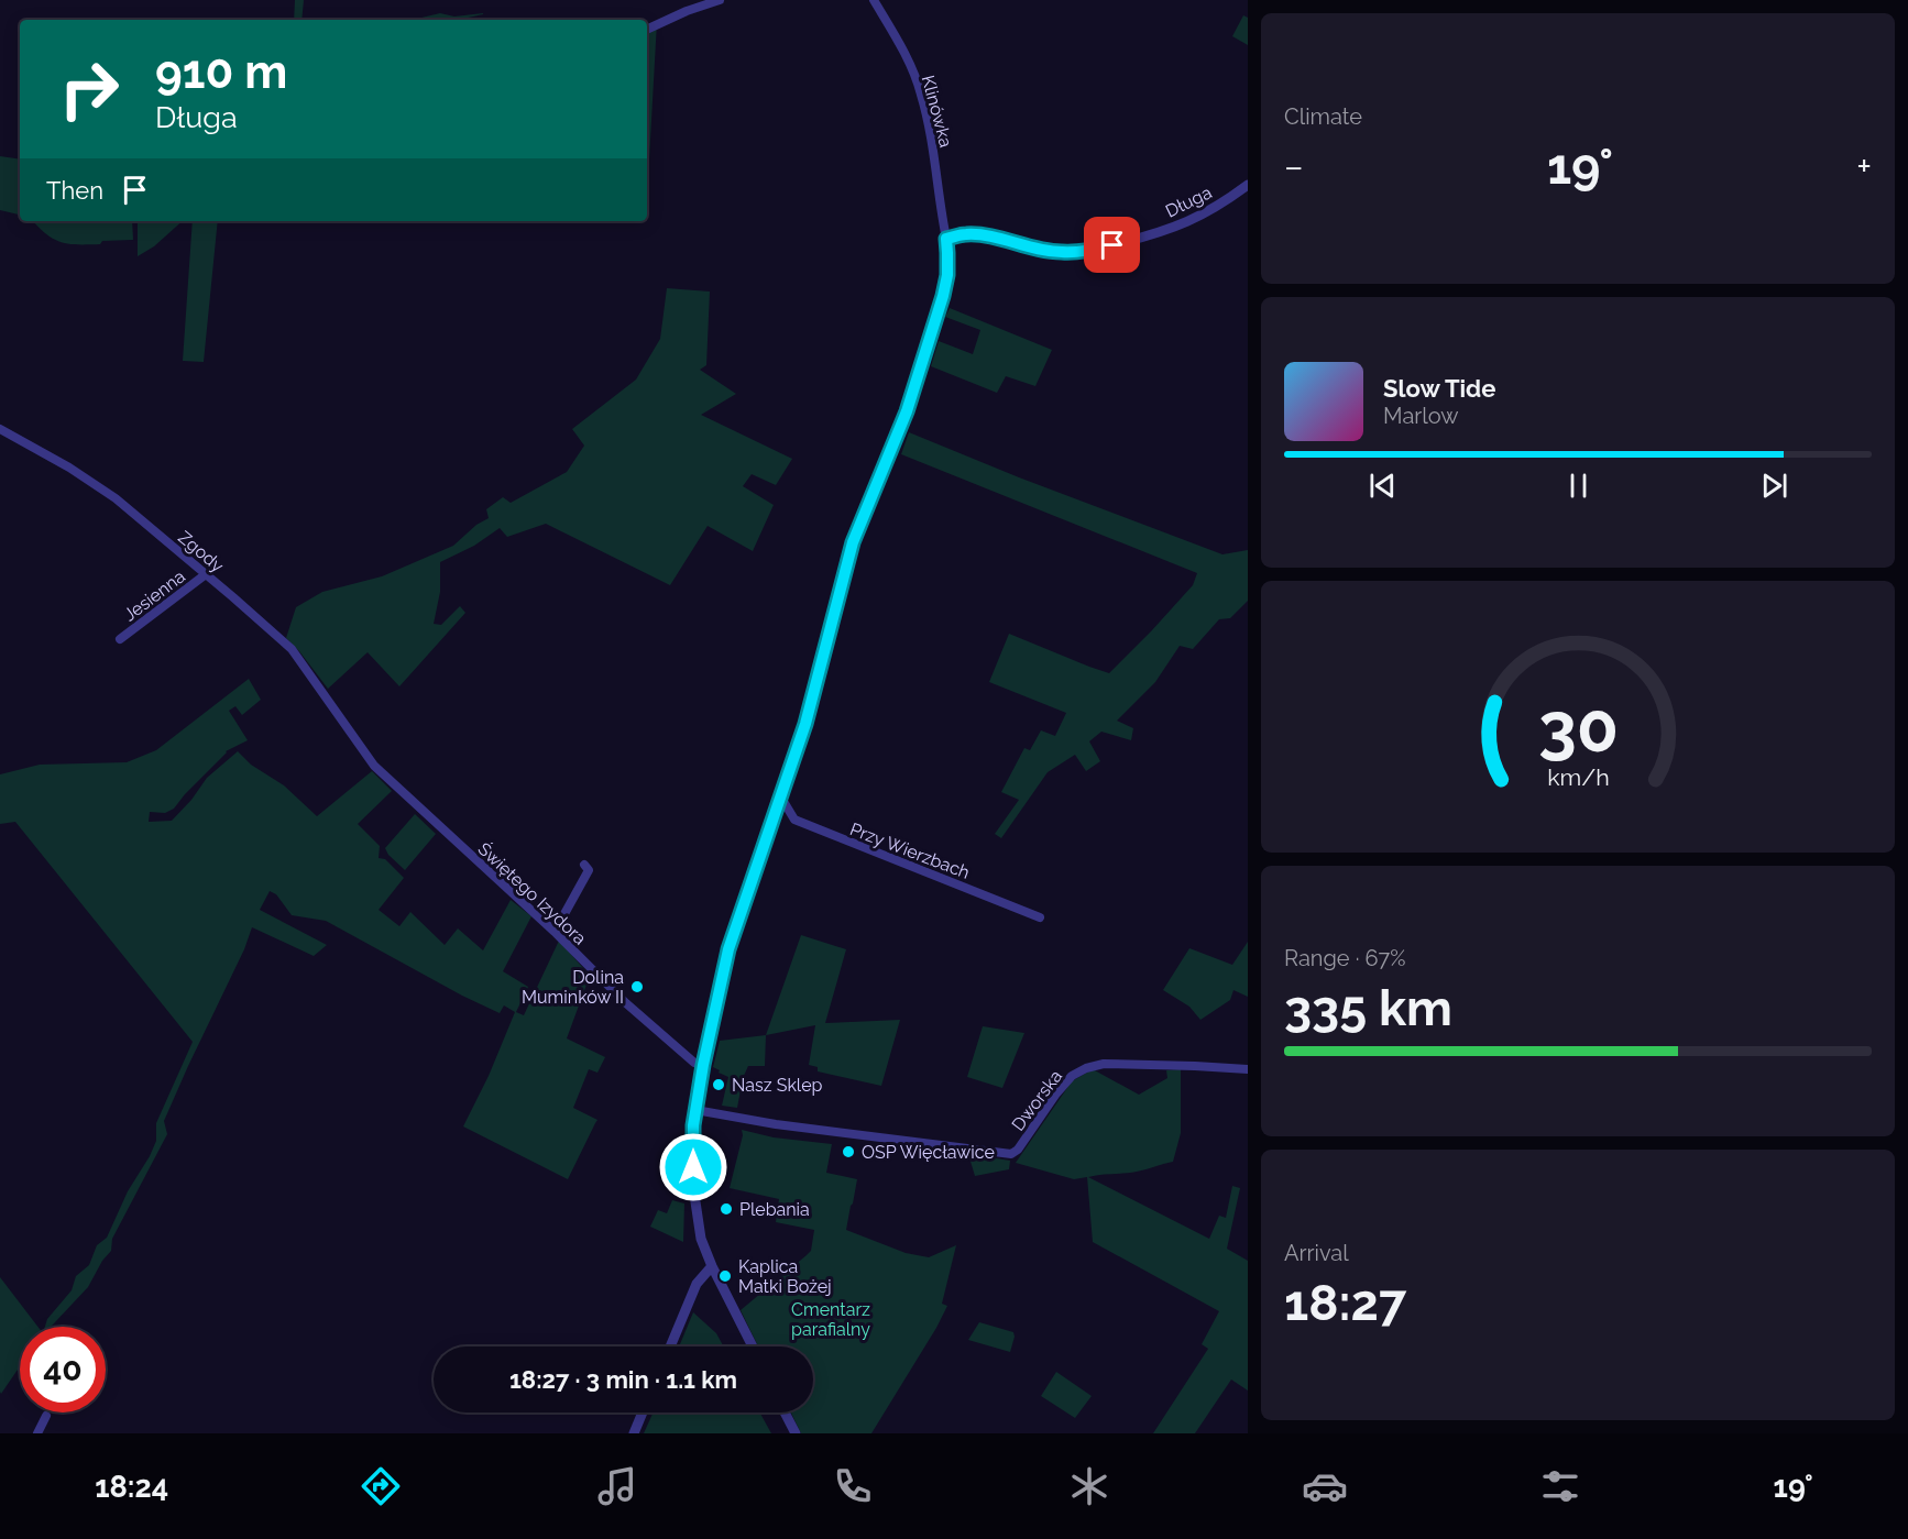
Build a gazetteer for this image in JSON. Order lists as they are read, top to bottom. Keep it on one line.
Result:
{"streets":{"street":["Klinówka","Długa","Zgody","Jesienna","Przy Wierzbach","Świętego Izydora","Dworska"]},"crossings":[["Klinówka","Długa"],["Zgody","Jesienna"],["Zgody","Świętego Izydora"]],"parks":["Cmentarz parafialny"],"places":["Dolina Muminków II","Nasz Sklep","OSP Więcławice","Plebania","Kaplica Matki Bożej"],"page":{"tile":["Climate",["Range · 67%","335 km"],["Arrival","18:27"]],"turn":["910 m","Długa"],"heat":["−","19°","+"],"then":"Then","song":["Slow Tide","Marlow"],"limit":"40","trip":"18:27 · 3 min · 1.1 km","tabs":["18:24","19°"],"gauge":["30","km/h"]}}
